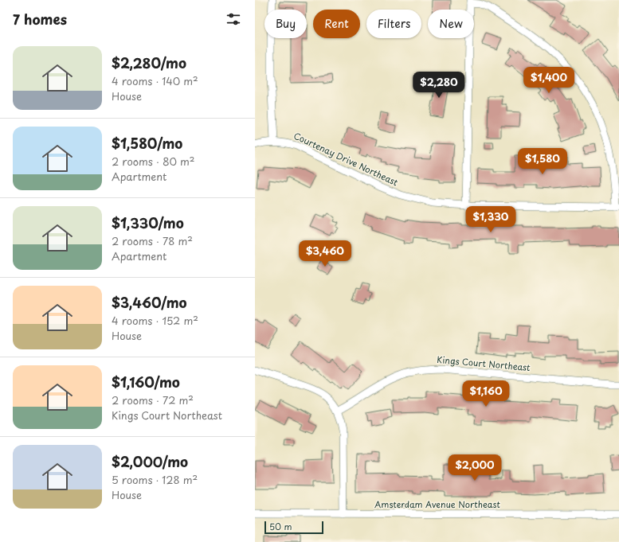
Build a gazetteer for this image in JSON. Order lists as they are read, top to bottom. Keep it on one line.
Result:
{"streets":{"street":["Courtenay Drive Northeast","Kings Court Northeast","Amsterdam Avenue Northeast"]},"scale_bar":"50 m","page":{"heading":"7 homes","chip":["Buy","Rent","Filters","New"],"list":[{"name":"$2,280/mo","note":"4 rooms · 140 m² · House"},{"name":"$1,580/mo","note":"2 rooms · 80 m² · Apartment"},{"name":"$1,330/mo","note":"2 rooms · 78 m² · Apartment"},{"name":"$3,460/mo","note":"4 rooms · 152 m² · House"},{"name":"$1,160/mo","note":"2 rooms · 72 m² · Kings Court Northeast"},{"name":"$2,000/mo","note":"5 rooms · 128 m² · House"}],"price":["$1,400","$2,280","$1,580","$1,330","$3,460","$1,160","$2,000"],"scale":"50 m"}}
